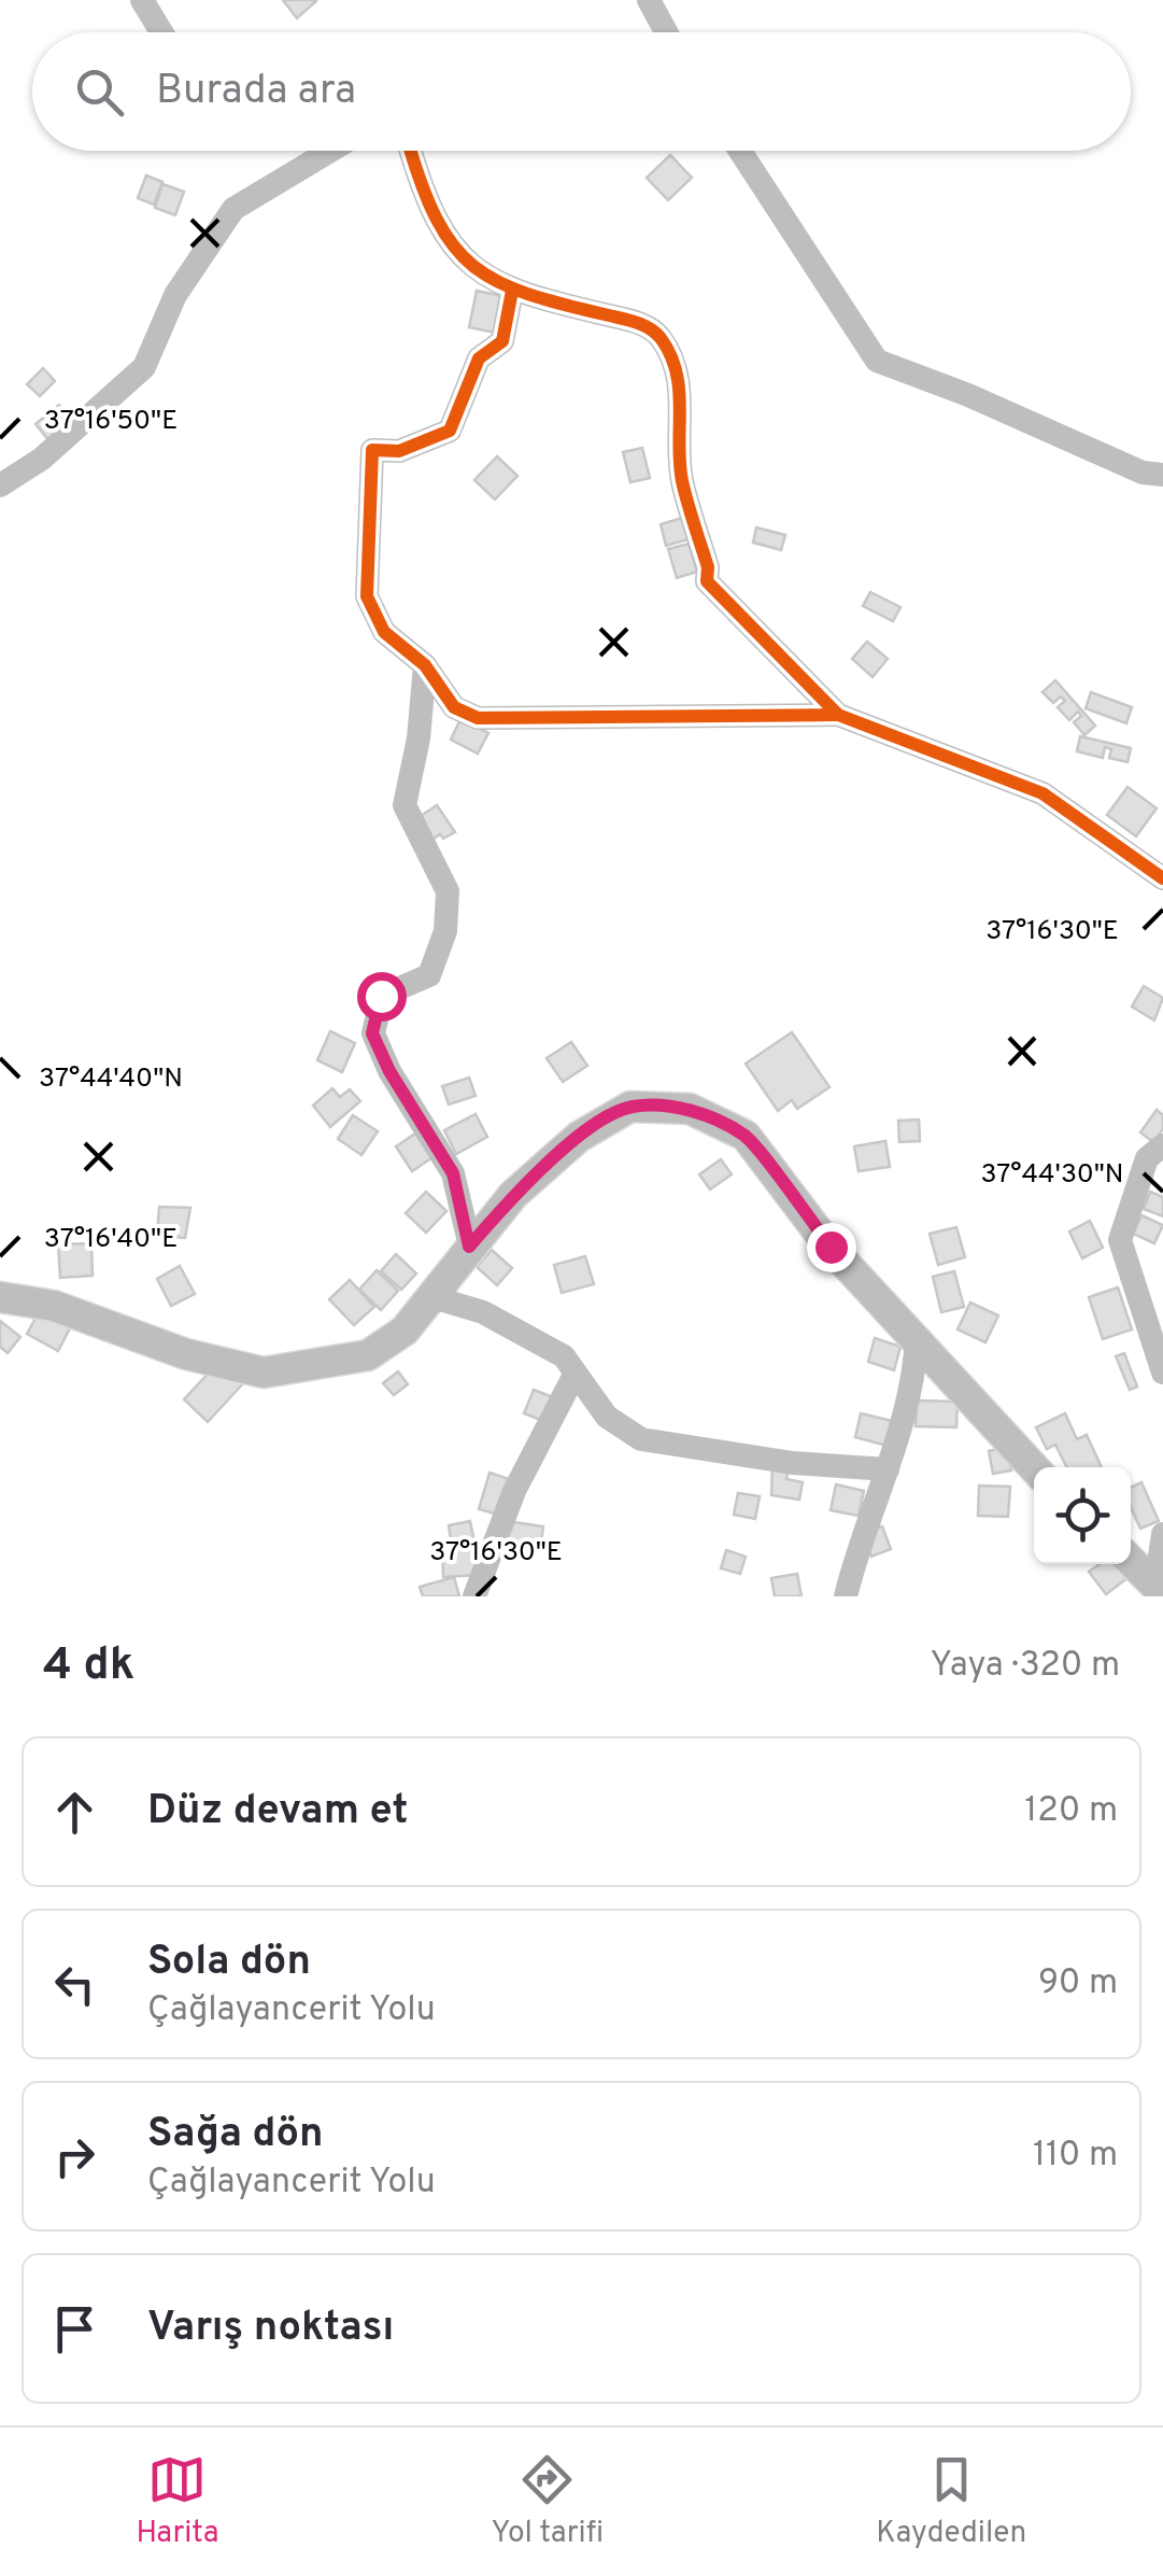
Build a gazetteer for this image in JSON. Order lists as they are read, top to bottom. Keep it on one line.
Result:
{"page":{"search":"Burada ara","heading":["4 dk","Yaya · 320 m"],"list":[["Düz devam et","120 m"],["Sola dön","Çağlayancerit Yolu","90 m"],["Sağa dön","Çağlayancerit Yolu","110 m"],"Varış noktası"],"nav":["Harita","Yol tarifi","Kaydedilen"]},"coordinates":["37°16'50\"E","37°16'30\"E","37°44'40\"N","37°44'30\"N","37°16'40\"E"]}
